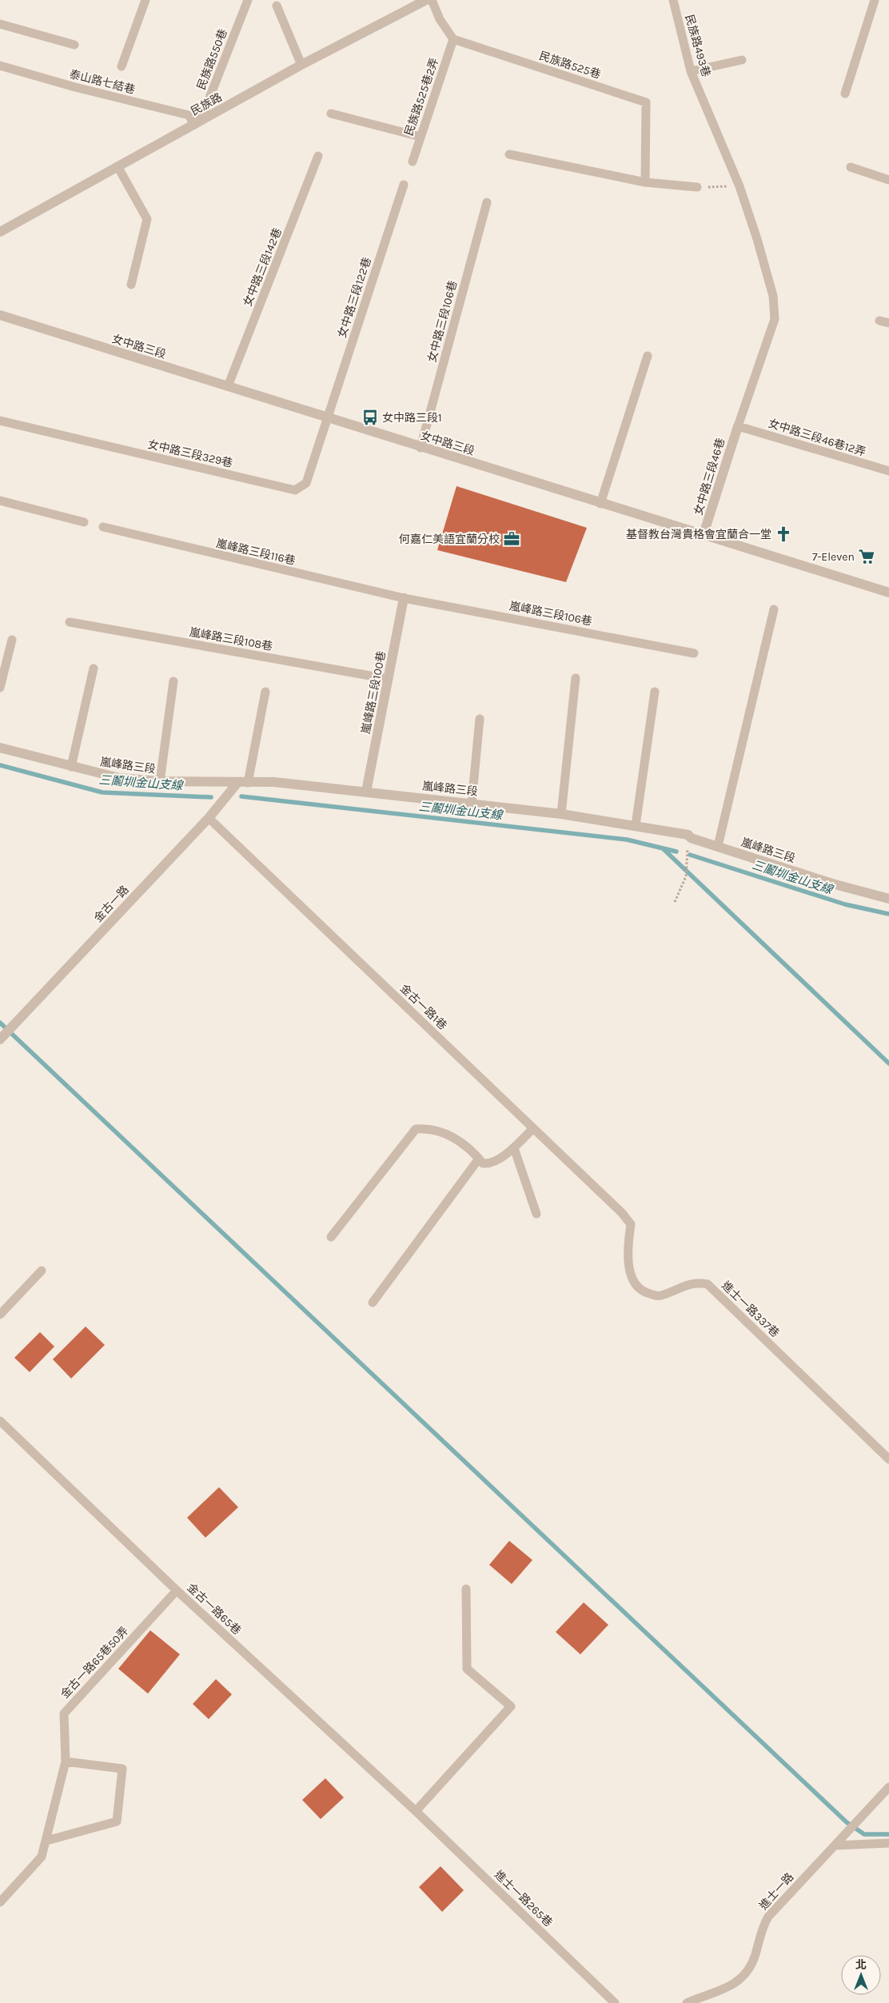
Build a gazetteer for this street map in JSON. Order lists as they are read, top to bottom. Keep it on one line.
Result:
{"streets":{"street":["民族路","女中路三段","女中路三段46巷","嵐峰路三段100巷","嵐峰路三段","金古一路"],"lane":["民族路493巷","民族路550巷","民族路525巷","泰山路七結巷","民族路525巷2弄","女中路三段142巷","女中路三段122巷","女中路三段106巷","女中路三段46巷12弄","女中路三段329巷","嵐峰路三段116巷","嵐峰路三段106巷","嵐峰路三段108巷","金古一路1巷","進士一路337巷","金古一路65巷","金古一路65巷50弄","進士一路","進士一路265巷"]},"crossings":[["民族路493巷","女中路三段46巷12弄"],["民族路493巷","女中路三段46巷"],["民族路550巷","泰山路七結巷"],["民族路550巷","民族路"],["民族路525巷","民族路525巷2弄"],["泰山路七結巷","民族路"],["女中路三段142巷","女中路三段"],["女中路三段122巷","女中路三段"],["女中路三段122巷","女中路三段329巷"],["女中路三段106巷","女中路三段"],["女中路三段","女中路三段329巷"],["女中路三段","女中路三段46巷"],["女中路三段46巷12弄","女中路三段46巷"],["嵐峰路三段116巷","嵐峰路三段106巷"],["嵐峰路三段116巷","嵐峰路三段100巷"],["嵐峰路三段106巷","嵐峰路三段100巷"],["嵐峰路三段108巷","嵐峰路三段100巷"],["嵐峰路三段100巷","嵐峰路三段"],["嵐峰路三段","金古一路"],["金古一路","金古一路1巷"],["金古一路1巷","進士一路337巷"],["金古一路65巷","金古一路65巷50弄"],["金古一路65巷","進士一路265巷"]],"water":["三鬮圳金山支線"],"places":{"bus stop":["女中路三段1"],"church":["基督教台灣貴格會宜蘭合一堂"],"office":["何嘉仁美語宜蘭分校"],"supermarket":["7-Eleven"]},"north":"top"}
